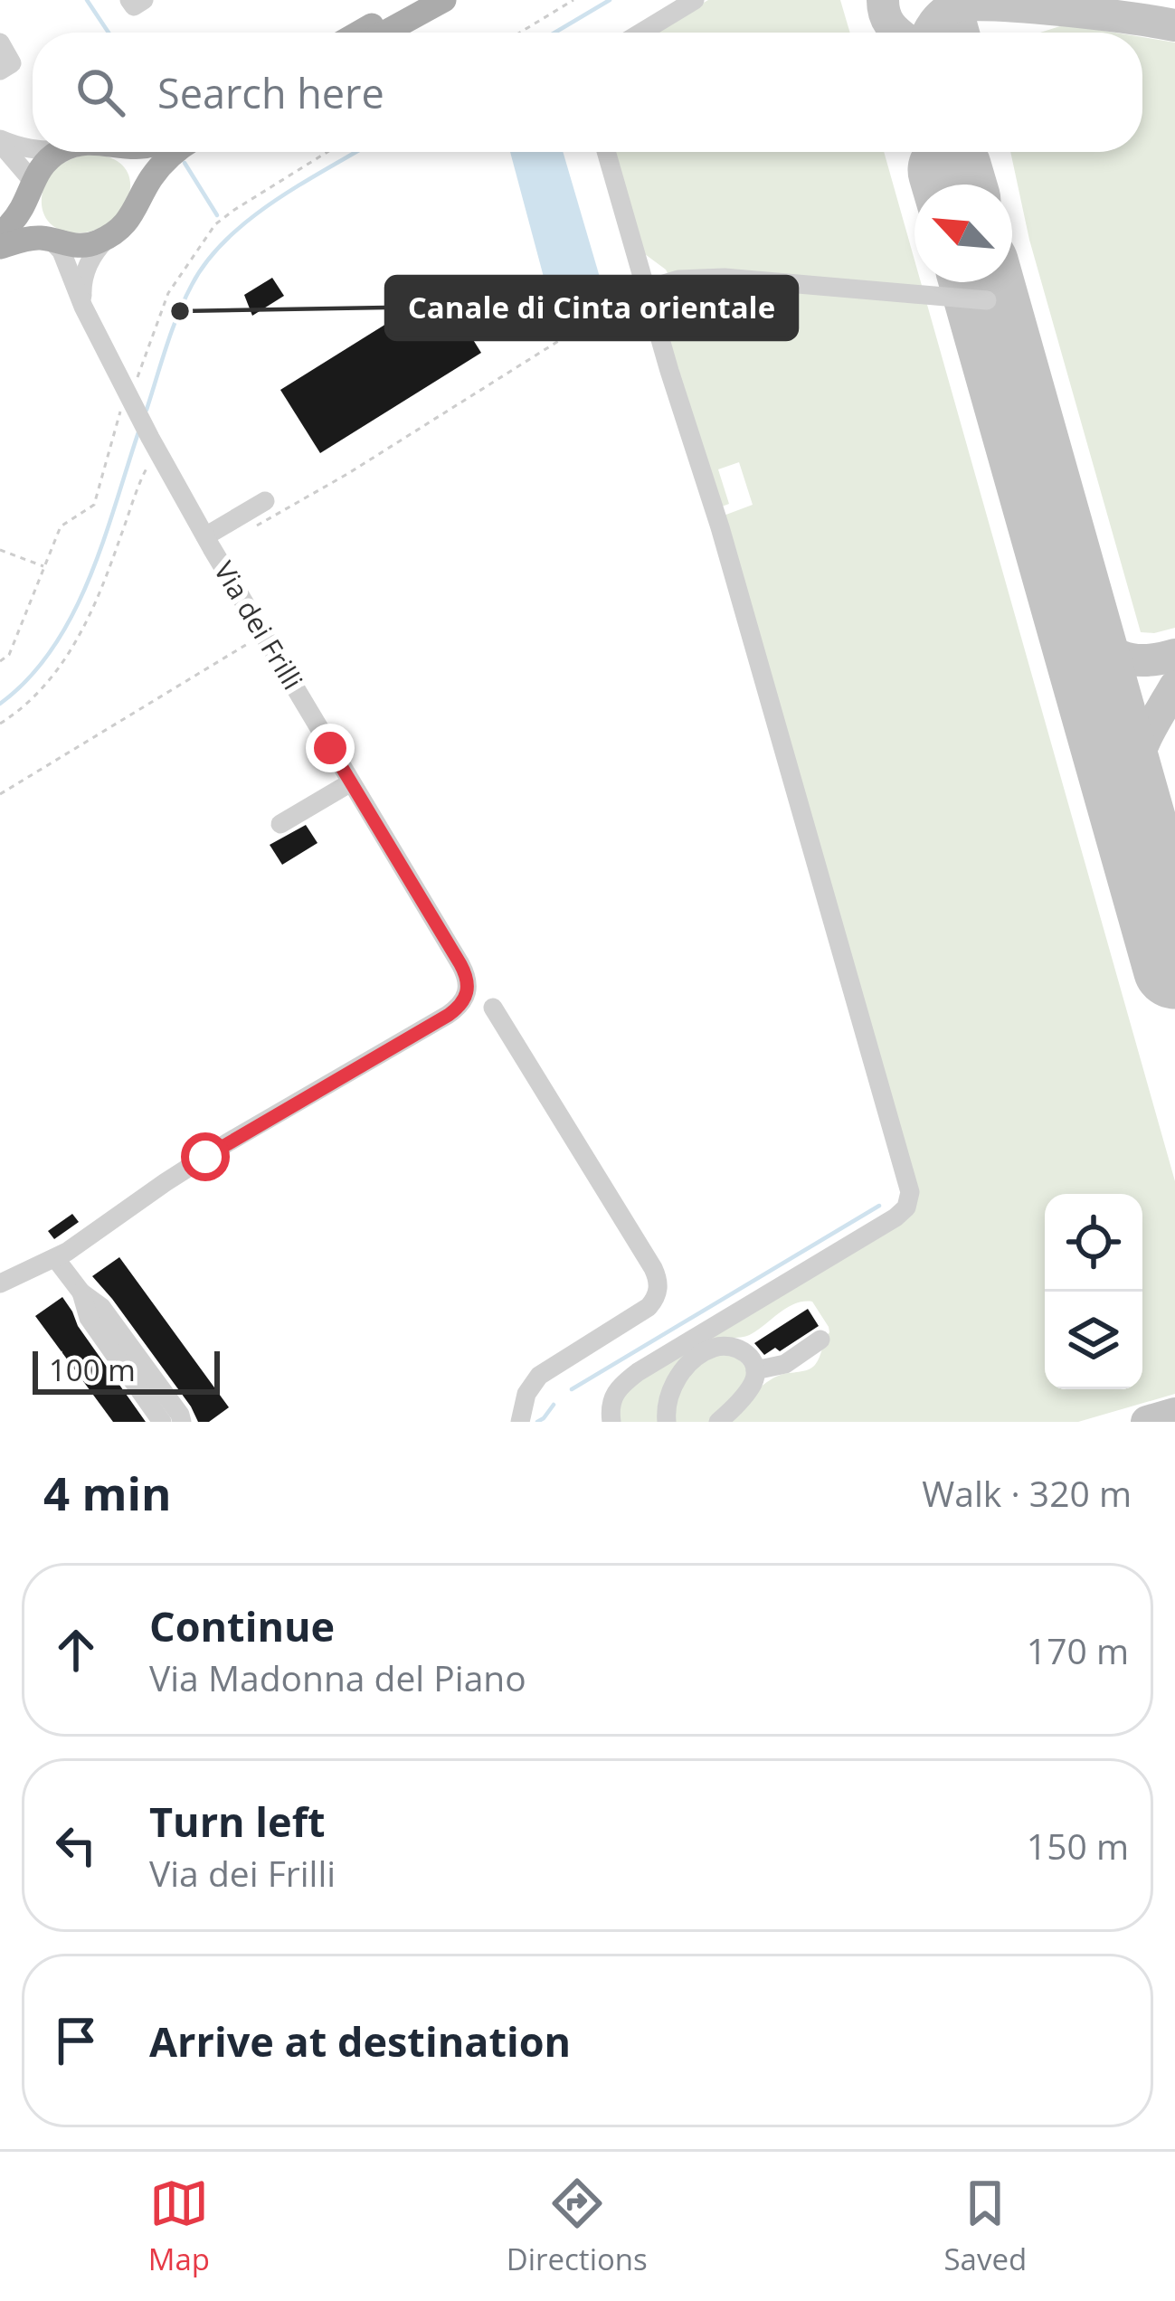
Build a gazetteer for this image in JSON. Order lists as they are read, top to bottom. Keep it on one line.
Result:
{"streets":{"street":["Via dei Frilli"]},"places":["Canale di Cinta orientale"],"scale_bar":"100 m","north":"top left","page":{"search":"Search here","scale":"100 m","heading":["4 min","Walk · 320 m"],"list":[["Continue","Via Madonna del Piano","170 m"],["Turn left","Via dei Frilli","150 m"],"Arrive at destination"],"nav":["Map","Directions","Saved"]}}
